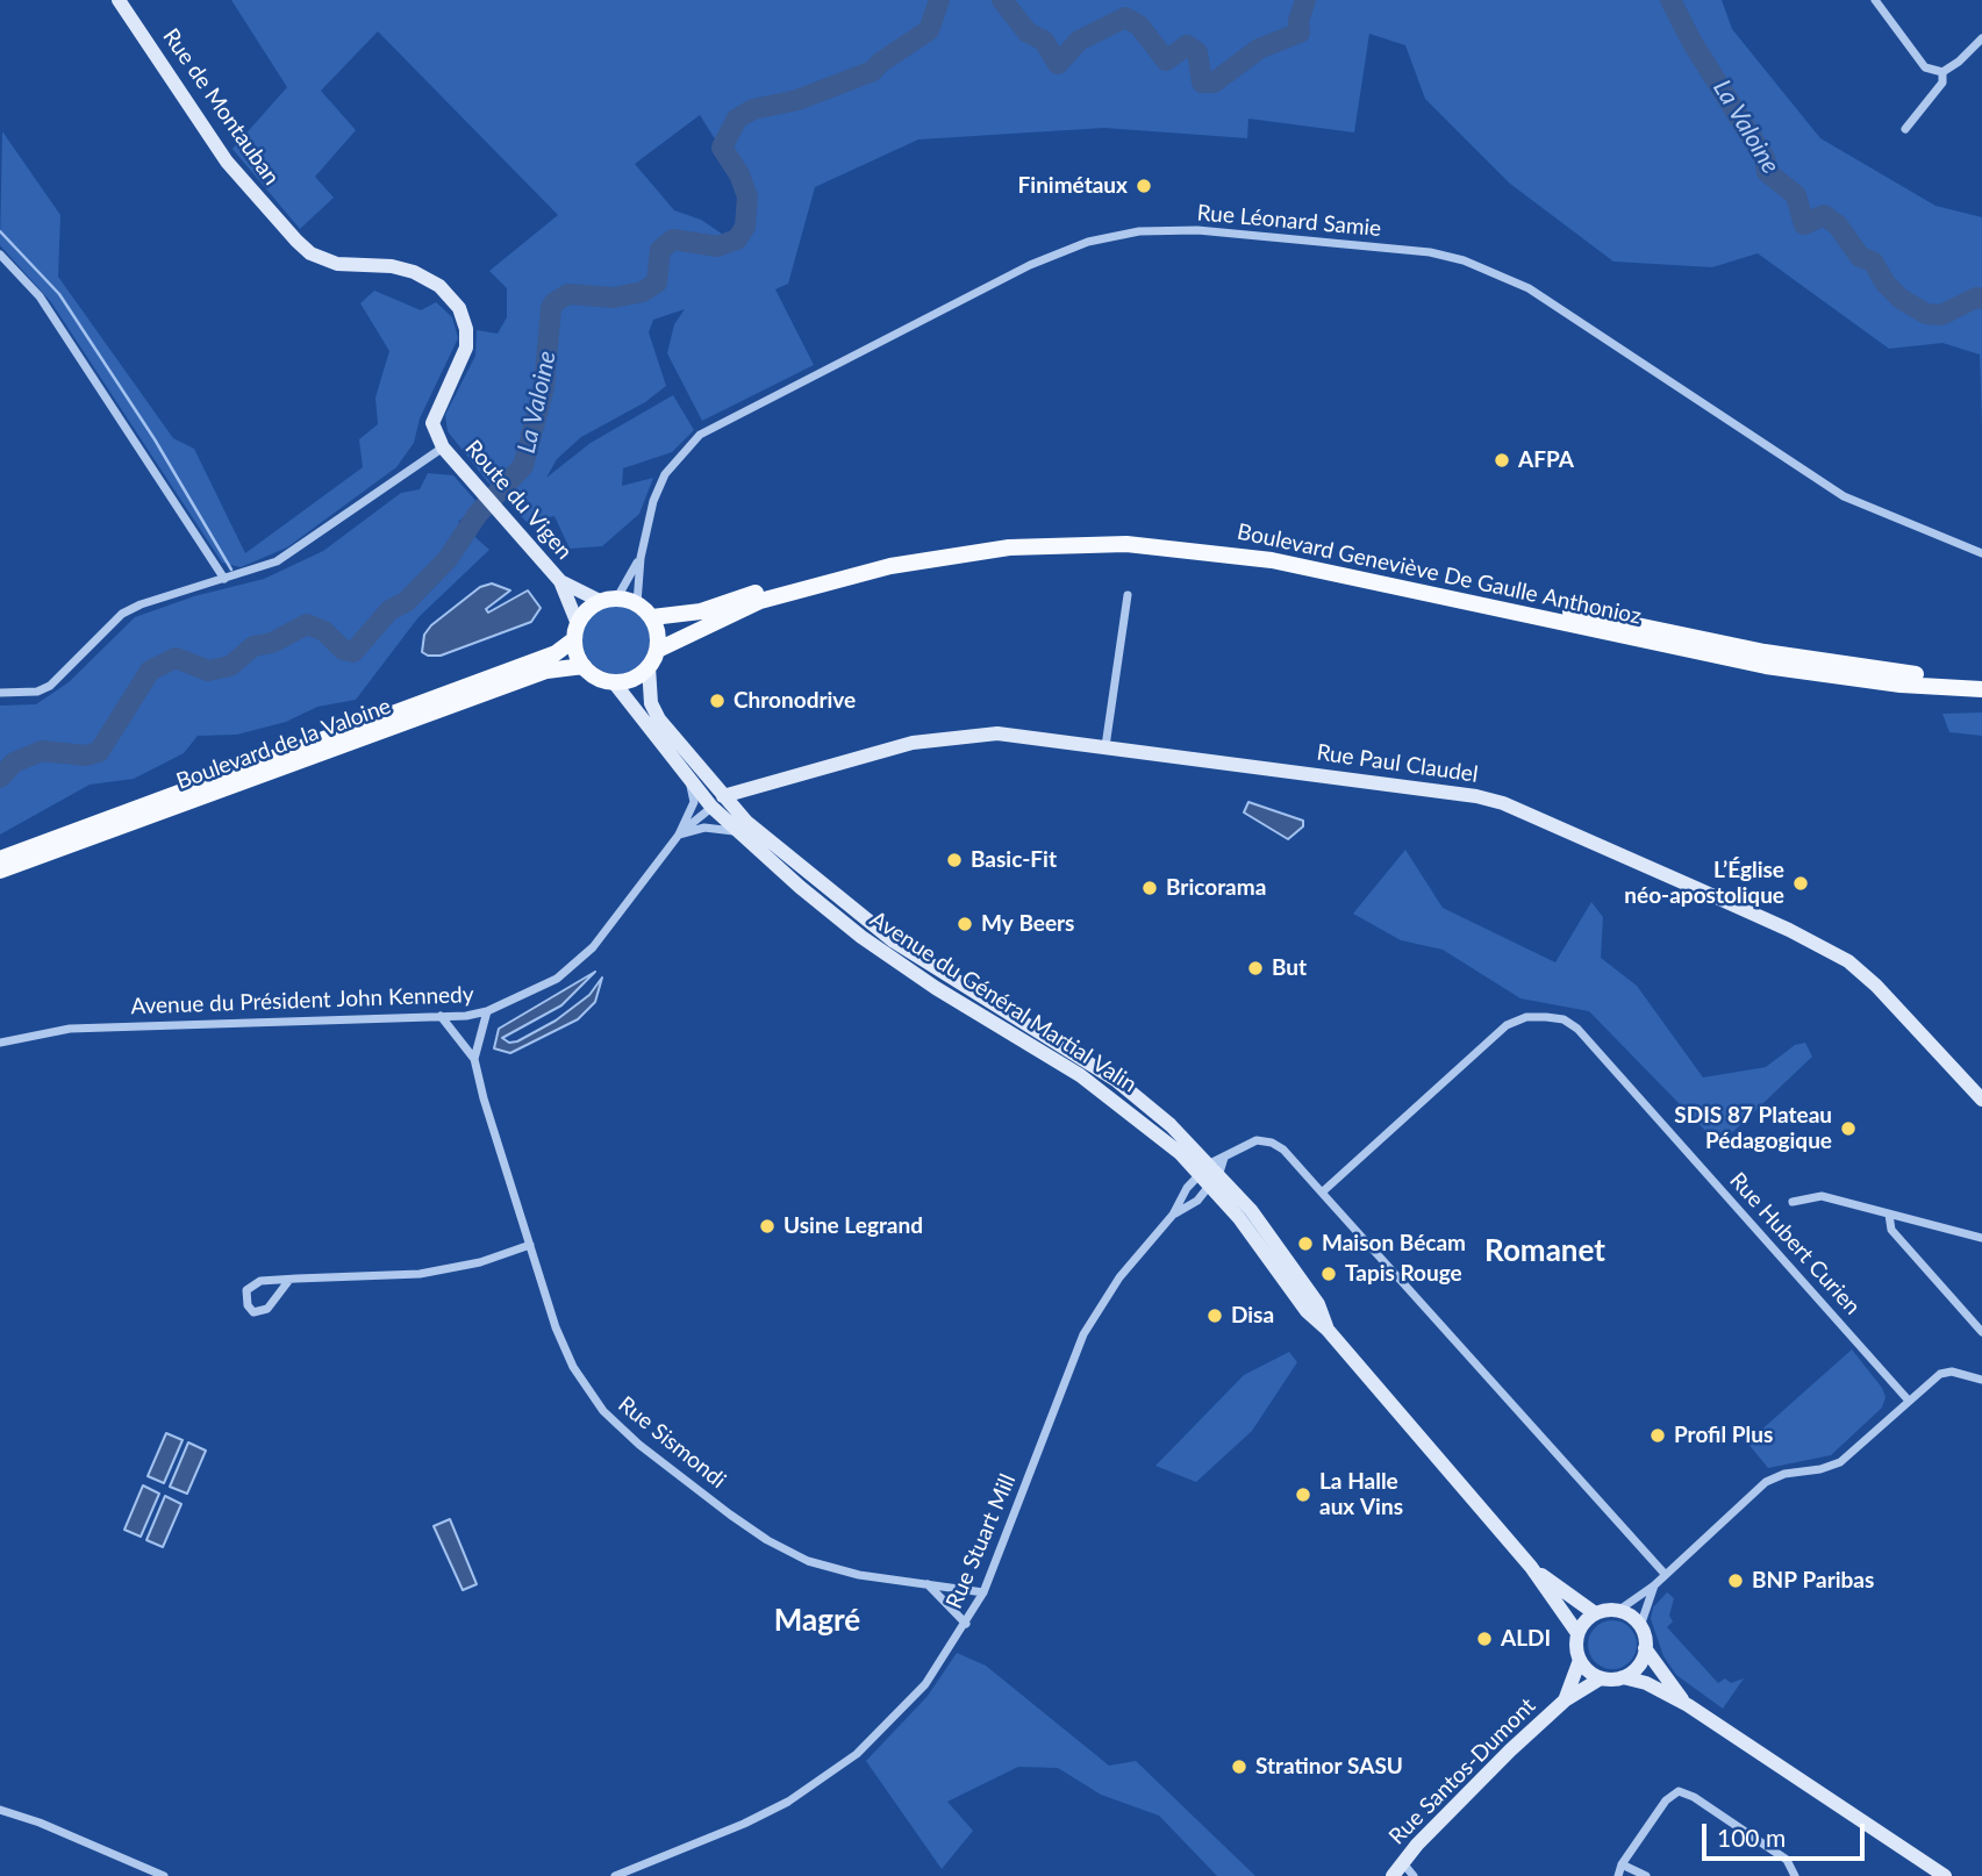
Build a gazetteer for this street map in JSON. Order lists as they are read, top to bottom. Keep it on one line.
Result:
{"streets":{"main road":["Rue de Montauban","Route du Vigen","Boulevard Geneviève De Gaulle Anthonioz","Boulevard de la Valoine","Rue Paul Claudel","Avenue du Général Martial Valin","Rue Santos-Dumont"],"street":["Rue Léonard Samie","Avenue du Président John Kennedy","Rue Hubert Curien","Rue Sismondi","Rue Stuart Mill"]},"crossings":[["Rue de Montauban","Route du Vigen"],["Route du Vigen","Boulevard Geneviève De Gaulle Anthonioz"],["Route du Vigen","Boulevard de la Valoine"],["Route du Vigen","Avenue du Général Martial Valin"],["Boulevard Geneviève De Gaulle Anthonioz","Boulevard de la Valoine"],["Boulevard Geneviève De Gaulle Anthonioz","Avenue du Général Martial Valin"],["Boulevard de la Valoine","Avenue du Général Martial Valin"],["Rue Paul Claudel","Avenue du Président John Kennedy"],["Rue Paul Claudel","Avenue du Général Martial Valin"],["Avenue du Président John Kennedy","Avenue du Général Martial Valin"],["Avenue du Président John Kennedy","Rue Sismondi"],["Avenue du Général Martial Valin","Rue Stuart Mill"],["Avenue du Général Martial Valin","Rue Santos-Dumont"],["Rue Sismondi","Rue Stuart Mill"]],"districts":["Romanet","Magré"],"water":["La Valoine"],"places":["Finimétaux","AFPA","Chronodrive","Basic-Fit","L’Église néo-apostolique","Bricorama","My Beers","But","SDIS 87 Plateau Pédagogique","Usine Legrand","Maison Bécam","Tapis Rouge","Disa","Profil Plus","La Halle aux Vins","BNP Paribas","ALDI","Stratinor SASU"],"scale_bar":"100 m"}
